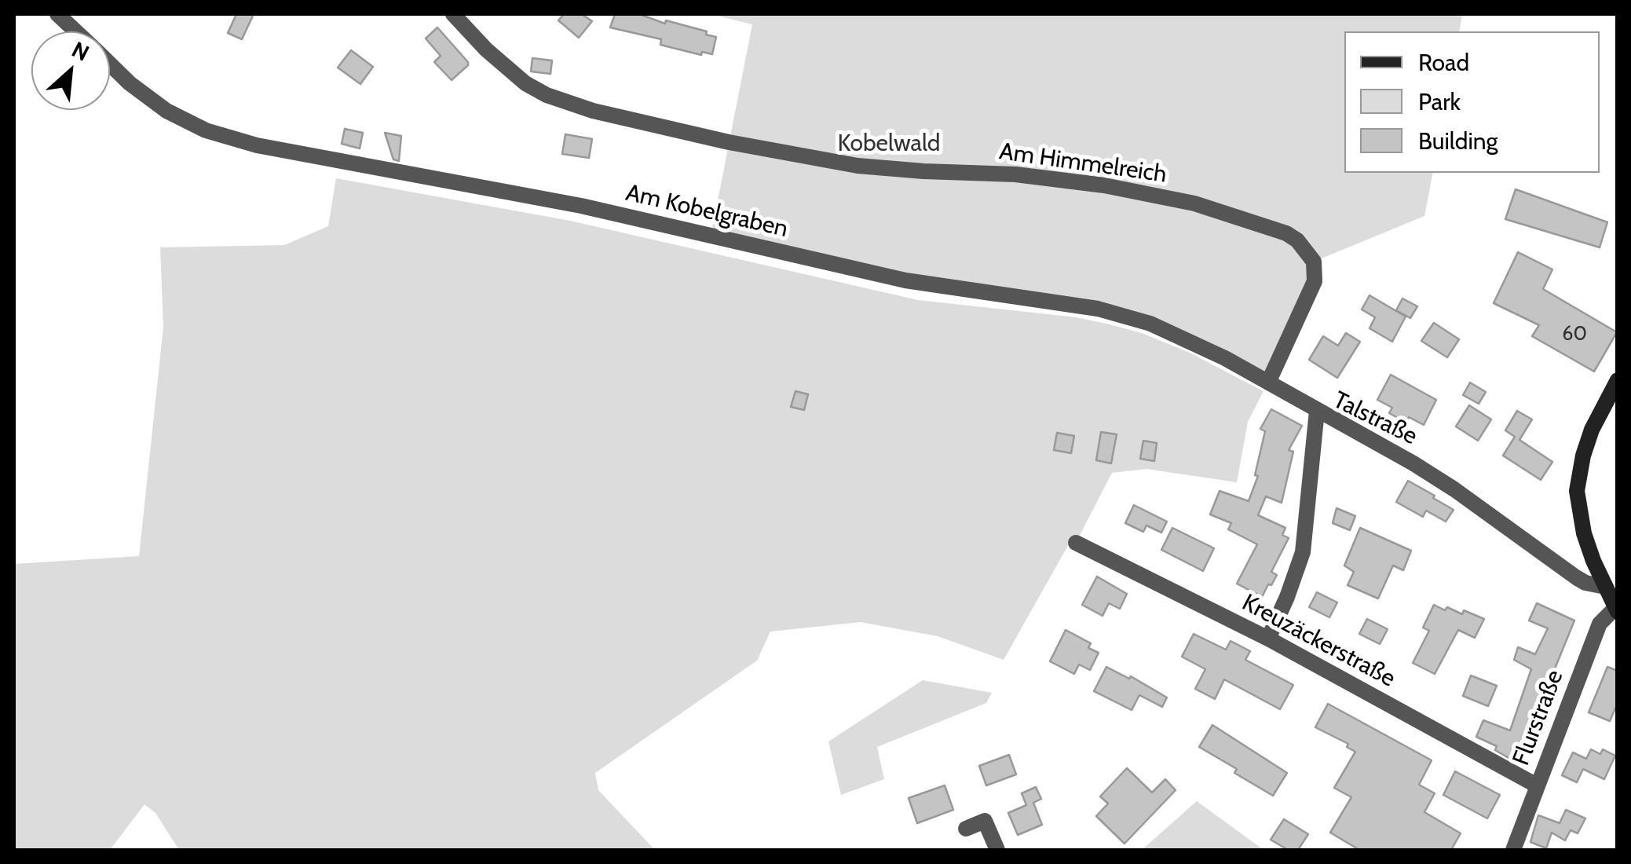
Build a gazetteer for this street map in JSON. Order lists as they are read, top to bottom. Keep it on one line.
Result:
{"streets":{"street":["Am Himmelreich","Am Kobelgraben","Talstraße","Kreuzäckerstraße","Flurstraße"]},"crossings":[["Am Himmelreich","Am Kobelgraben"],["Am Kobelgraben","Talstraße"],["Talstraße","Kreuzäckerstraße"],["Kreuzäckerstraße","Flurstraße"]],"parks":["Kobelwald"],"house_numbers":["60"],"legend":["Road","Park","Building"],"north":"top right"}
